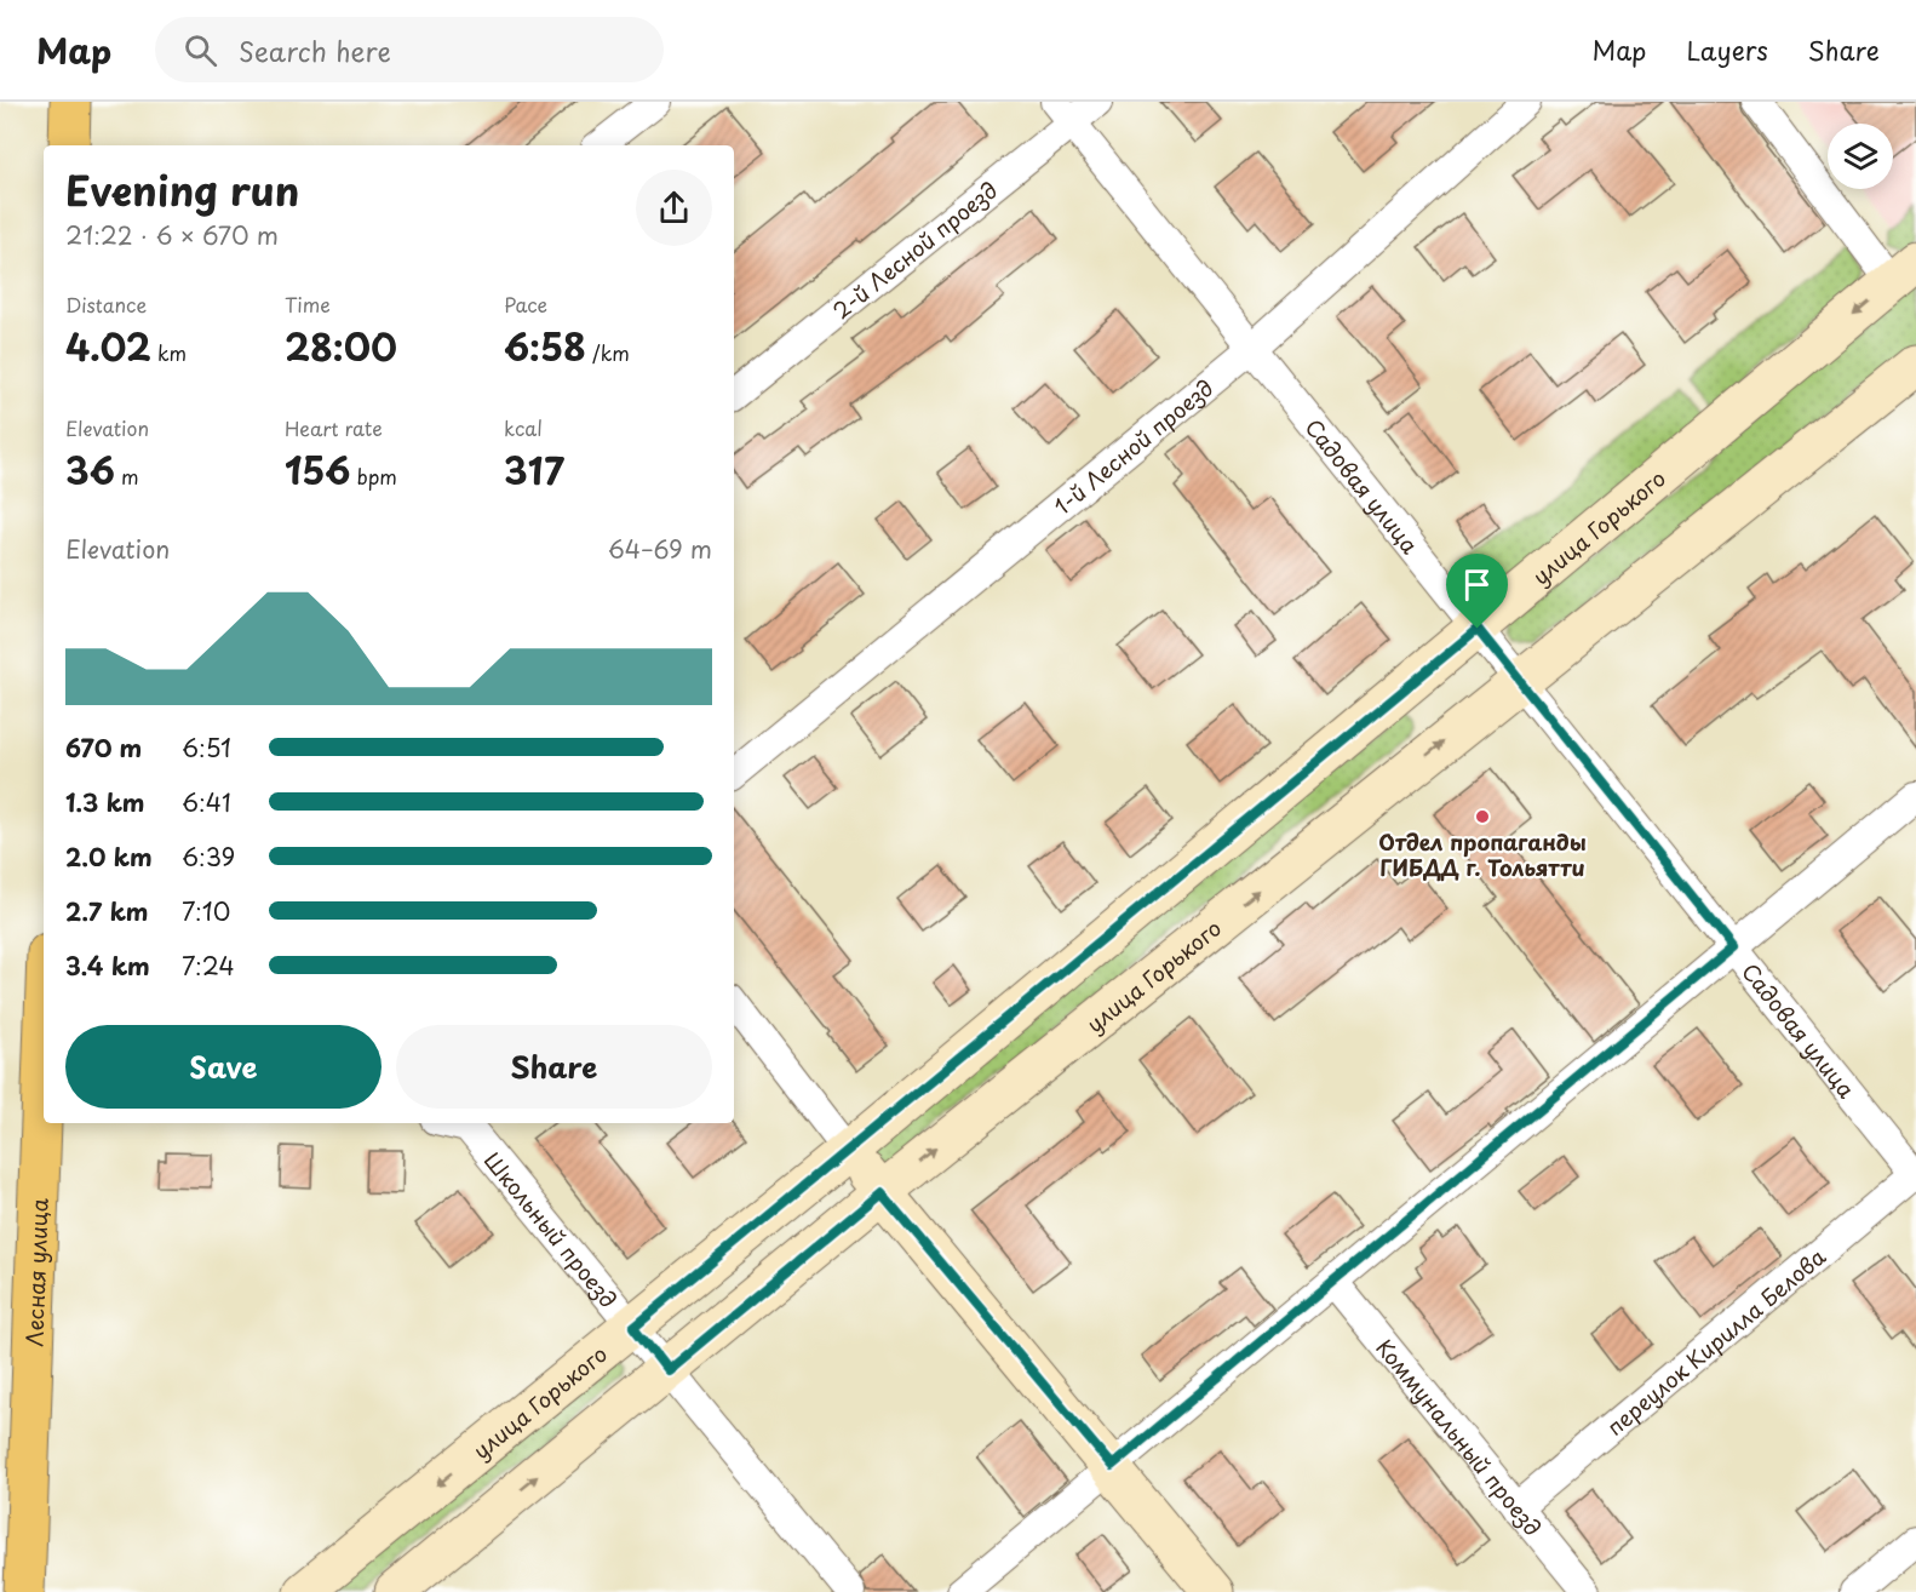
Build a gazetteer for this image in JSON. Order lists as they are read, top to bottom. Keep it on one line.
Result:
{"streets":{"main road":["улица Горького","Лесная улица"],"street":["2-й Лесной проезд","1-й Лесной проезд","Садовая улица","Школьный проезд","переулок Кирилла Белова","Коммунальный проезд"]},"crossings":[["2-й Лесной проезд","Садовая улица"],["1-й Лесной проезд","Садовая улица"],["Садовая улица","улица Горького"],["Садовая улица","переулок Кирилла Белова"],["улица Горького","Школьный проезд"],["переулок Кирилла Белова","Коммунальный проезд"]],"places":["Отдел пропаганды ГИБДД г. Тольятти"],"page":{"header":"Map","search":"Search here","nav":["Map","Layers","Share"],"heading":["Evening run","21:22 · 6 × 670 m"],"stats":[["Distance","4.02 km"],["Time","28:00"],["Pace","6:58 /km"],["Elevation","36 m"],["Heart rate","156 bpm"],["kcal","317"]],"chart":["Elevation","64–69 m"],"list":[{"name":"670 m","note":"6:51"},{"name":"1.3 km","note":"6:41"},{"name":"2.0 km","note":"6:39"},{"name":"2.7 km","note":"7:10"},{"name":"3.4 km","note":"7:24"}],"buttons":["Save","Share"]}}
